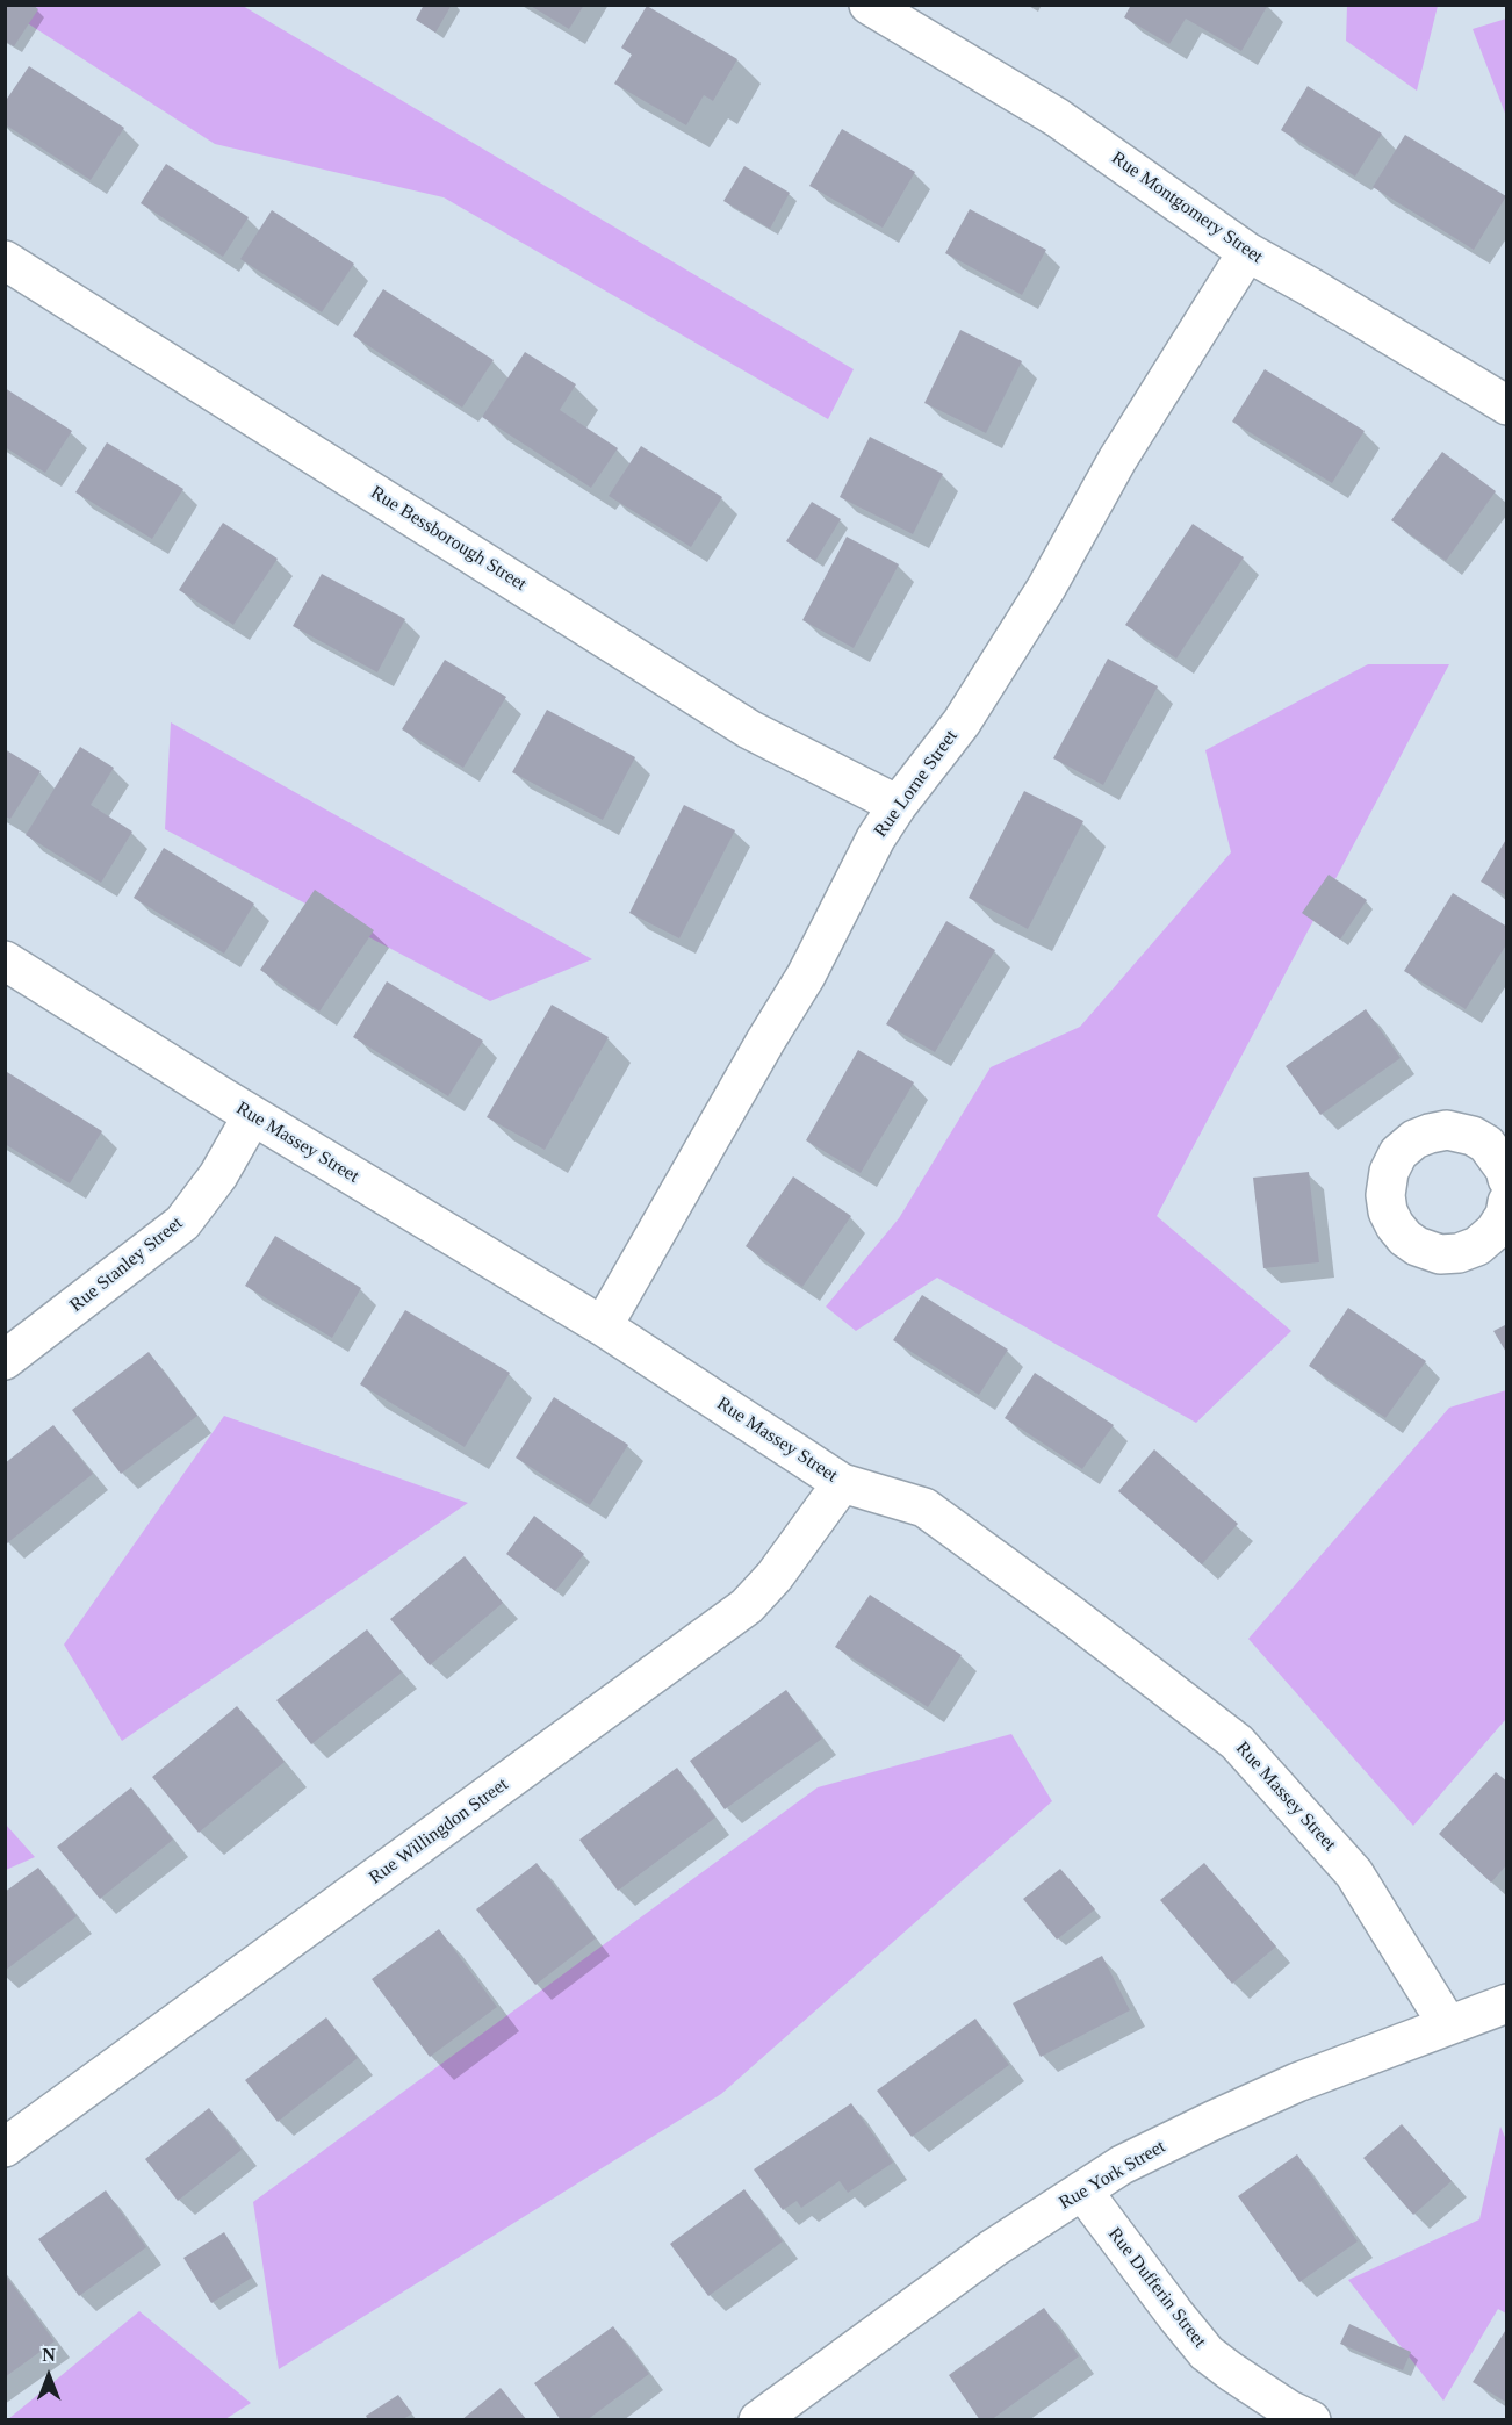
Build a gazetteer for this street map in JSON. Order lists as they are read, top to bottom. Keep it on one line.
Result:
{"streets":{"street":["Rue Montgomery Street","Rue Bessborough Street","Rue Lorne Street","Rue Massey Street","Rue Stanley Street","Rue Willingdon Street","Rue York Street","Rue Dufferin Street"]},"crossings":[["Rue Montgomery Street","Rue Lorne Street"],["Rue Bessborough Street","Rue Lorne Street"],["Rue Lorne Street","Rue Massey Street"],["Rue Massey Street","Rue Stanley Street"],["Rue Massey Street","Rue Willingdon Street"],["Rue Massey Street","Rue York Street"],["Rue York Street","Rue Dufferin Street"]],"north":"top"}
